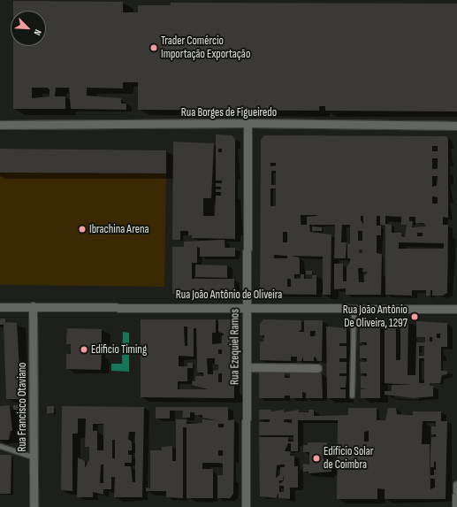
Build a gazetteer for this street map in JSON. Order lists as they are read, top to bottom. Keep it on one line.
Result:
{"streets":{"street":["Rua Borges de Figueiredo","Rua João Antônio de Oliveira","Rua Ezequiel Ramos","Rua Francisco Otaviano"]},"crossings":[["Rua Borges de Figueiredo","Rua Ezequiel Ramos"],["Rua João Antônio de Oliveira","Rua Ezequiel Ramos"],["Rua João Antônio de Oliveira","Rua Francisco Otaviano"]],"places":["Trader Comércio Importação Exportação","Ibrachina Arena","Rua João Antônio De Oliveira, 1297","Edificio Timing","Edifício Solar de Coimbra"],"north":"bottom right"}
